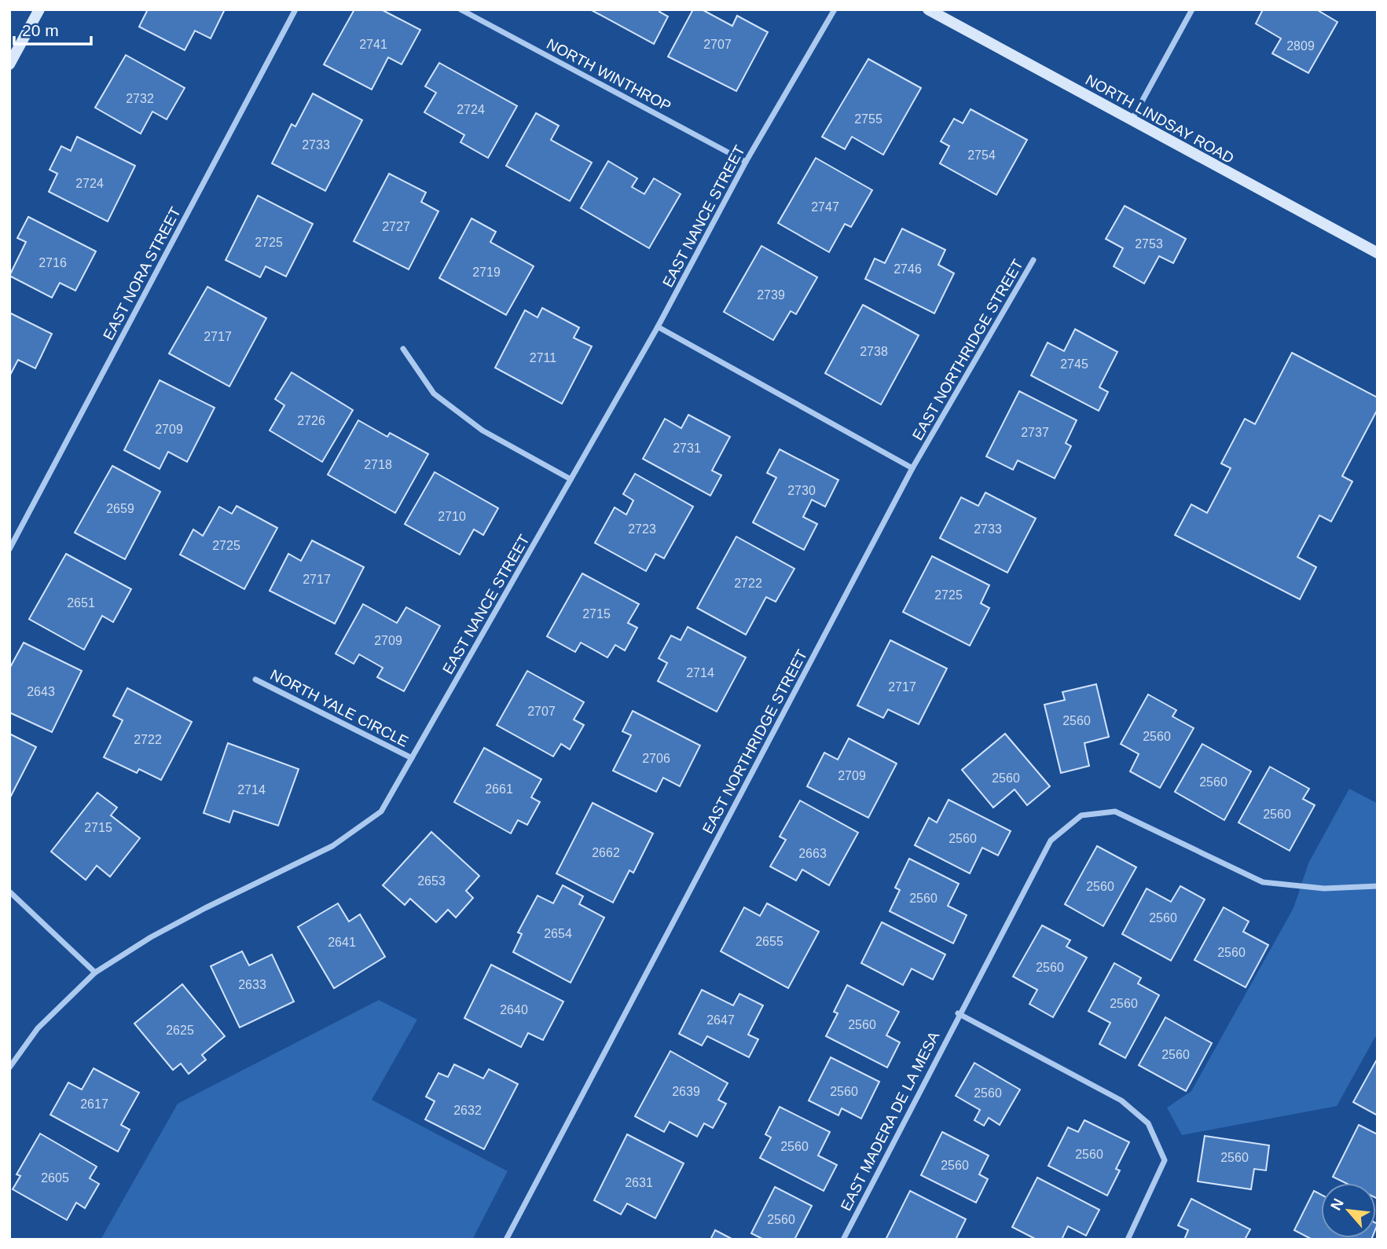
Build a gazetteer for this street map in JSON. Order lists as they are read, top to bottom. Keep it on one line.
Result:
{"streets":{"main road":["NORTH LINDSAY ROAD"],"street":["NORTH WINTHROP","EAST NANCE STREET","EAST NORA STREET","EAST NORTHRIDGE STREET","NORTH YALE CIRCLE","EAST MADERA DE LA MESA"]},"crossings":[["NORTH WINTHROP","EAST NANCE STREET"],["EAST NANCE STREET","NORTH YALE CIRCLE"]],"house_numbers":["2741","2707","2809","2732","2724","2755","2733","2754","2724","2747","2727","2725","2753","2716","2746","2719","2739","2717","2738","2711","2745","2726","2709","2737","2731","2718","2730","2659","2710","2723","2733","2725","2717","2722","2725","2651","2715","2709","2714","2717","2643","2707","2560","2560","2722","2706","2709","2560","2560","2661","2714","2560","2715","2560","2662","2663","2653","2560","2560","2560","2654","2655","2641","2560","2560","2633","2560","2640","2647","2560","2625","2560","2639","2560","2560","2617","2632","2560","2560","2560","2560","2605","2631","2560"],"scale_bar":"20 m","north":"top left"}
